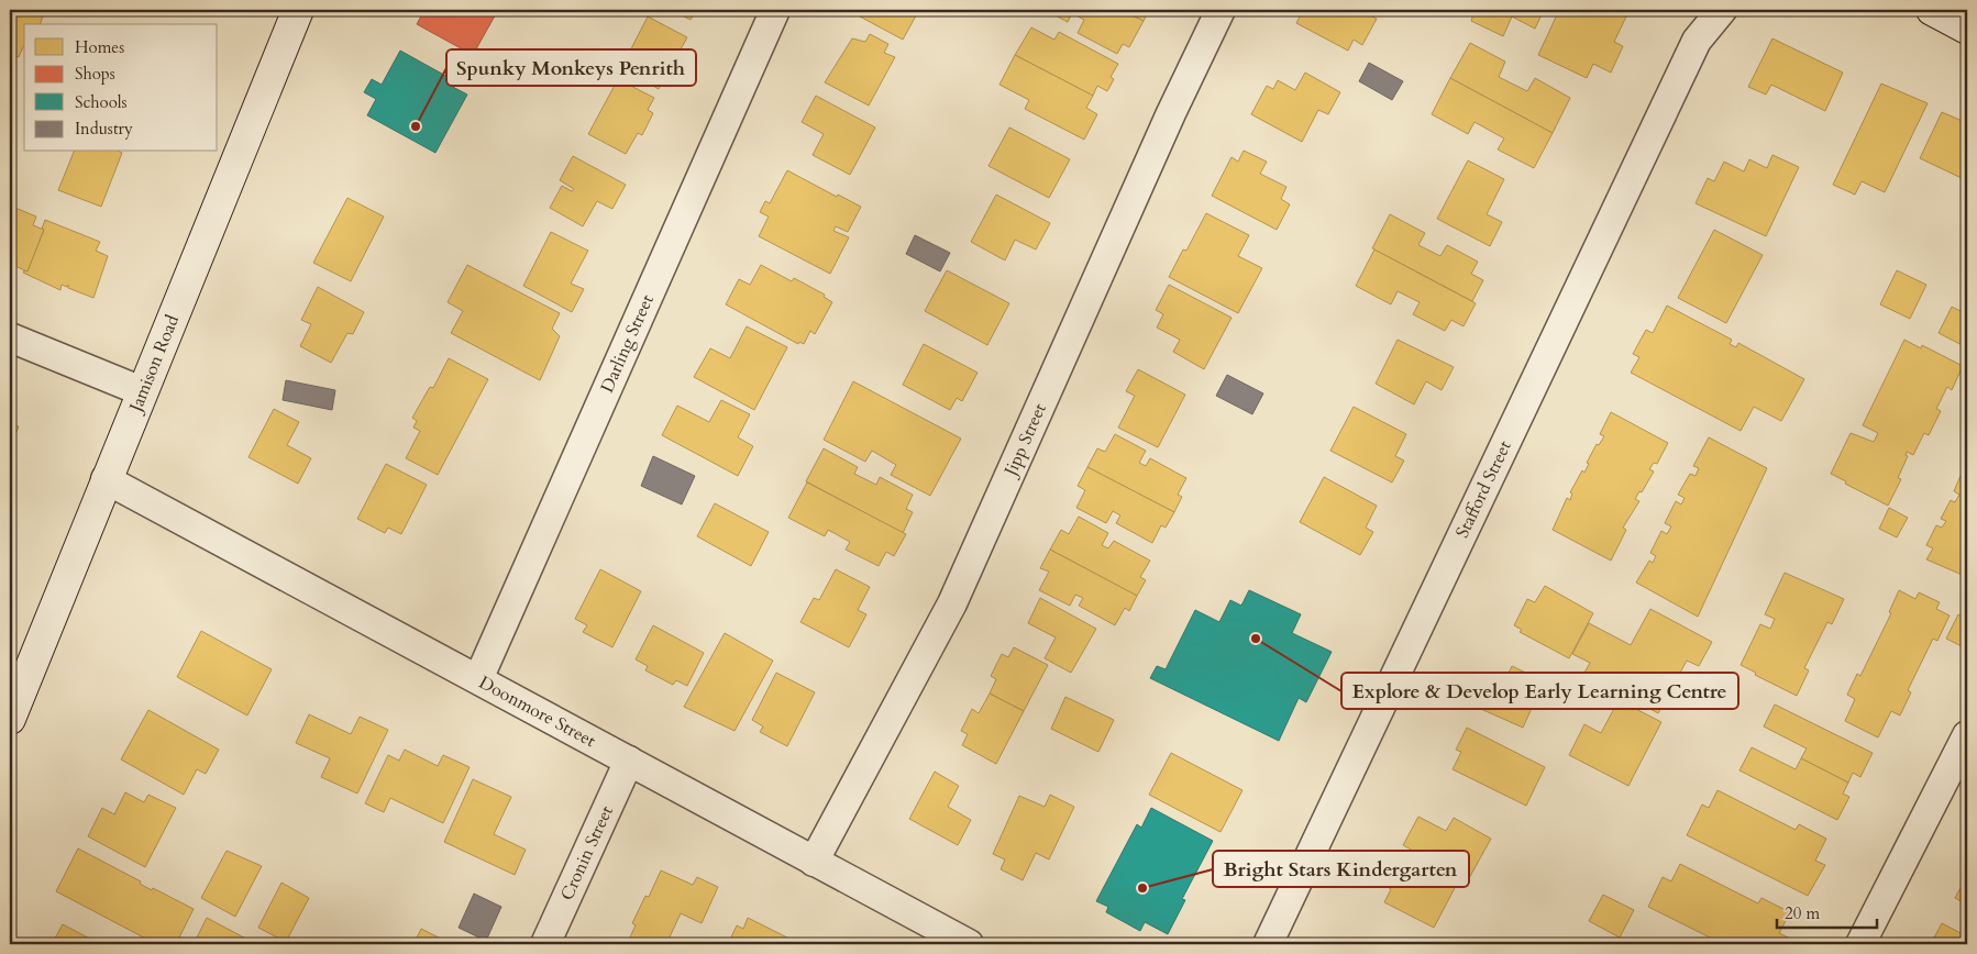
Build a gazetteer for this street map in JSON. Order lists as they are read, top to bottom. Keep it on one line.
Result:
{"streets":{"main road":["Jamison Road"],"street":["Darling Street","Jipp Street","Stafford Street","Doonmore Street","Cronin Street"]},"crossings":[["Darling Street","Doonmore Street"],["Jamison Road","Doonmore Street"],["Jipp Street","Doonmore Street"],["Doonmore Street","Cronin Street"]],"places":["Spunky Monkeys Penrith","Explore & Develop Early Learning Centre","Bright Stars Kindergarten"],"legend":["Homes","Shops","Schools","Industry"],"scale_bar":"20 m"}
